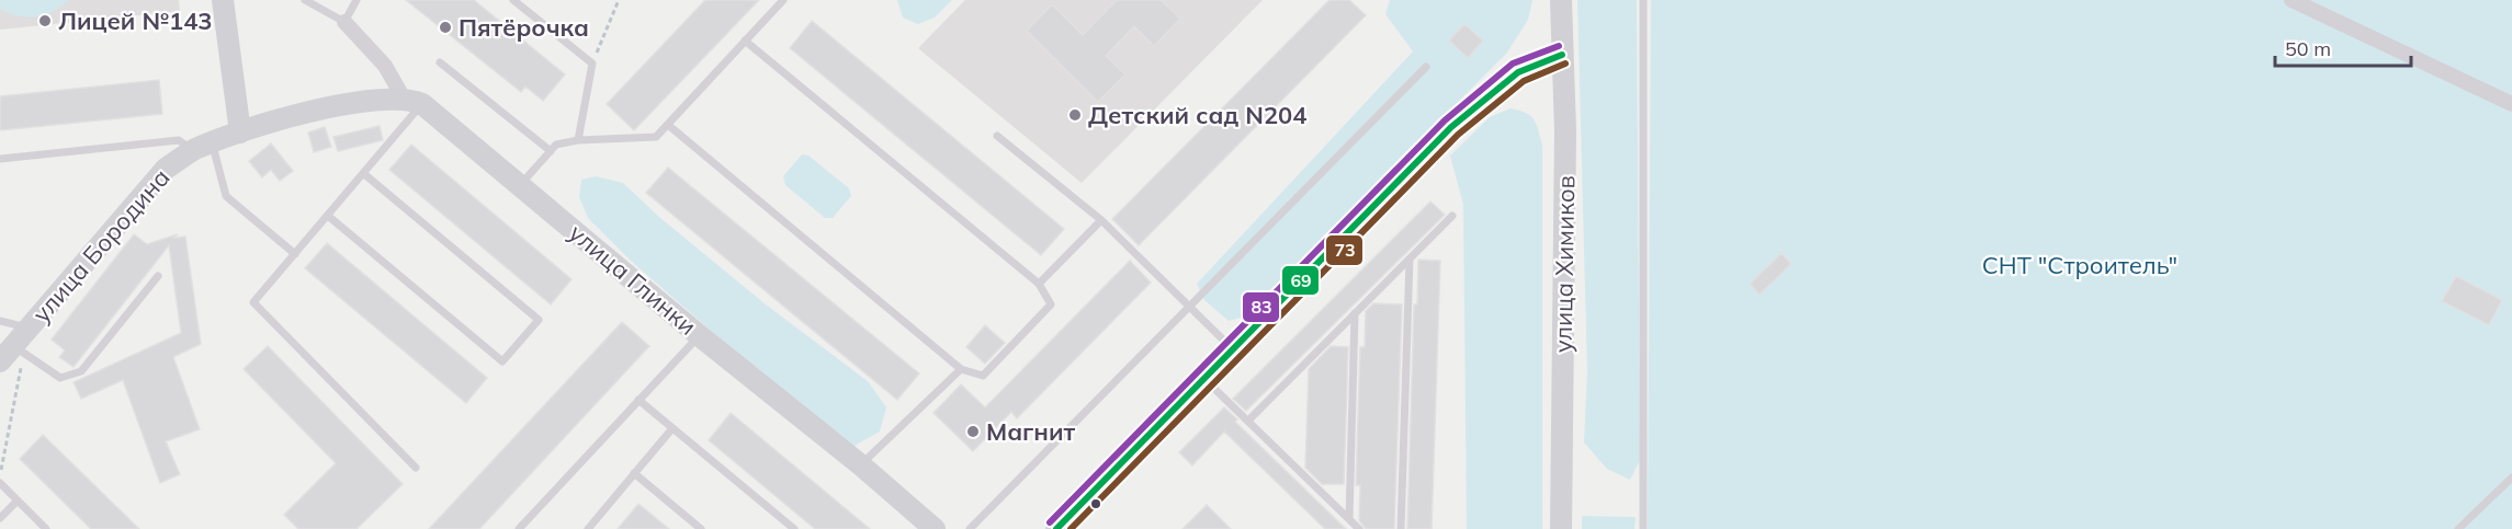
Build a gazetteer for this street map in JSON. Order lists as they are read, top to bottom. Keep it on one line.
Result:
{"streets":{"street":["улица Бородина","улица Химиков","улица Глинки"]},"crossings":[["улица Бородина","улица Глинки"]],"parks":["СНТ \"Строитель\""],"places":["Лицей №143","Пятёрочка","Детский сад N204","Магнит"],"lines":["transit line 83","transit line 69","transit line 73"],"scale_bar":"50 m"}
